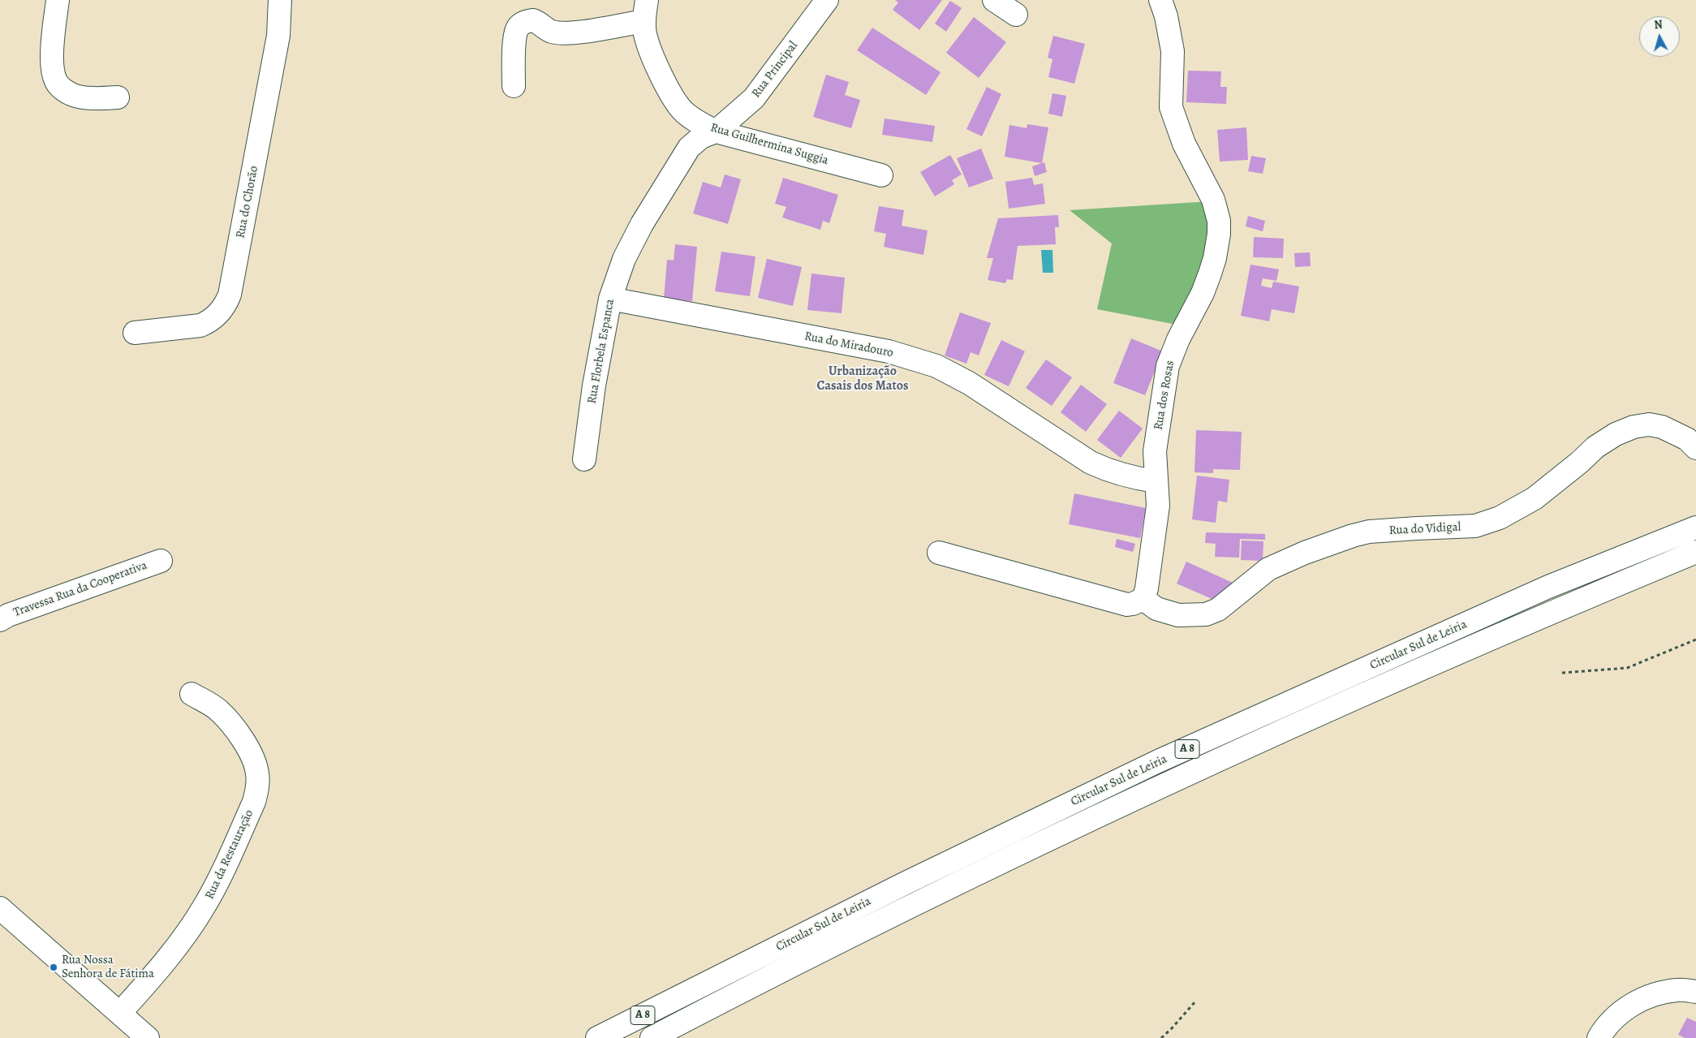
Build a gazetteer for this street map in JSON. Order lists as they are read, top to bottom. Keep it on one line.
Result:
{"streets":{"main road":["Rua Principal","Rua Guilhermina Suggia","Rua do Chorão","Rua do Miradouro","Rua Florbela Espanca","Rua dos Rosas","Rua do Vidigal","Travessa Rua da Cooperativa","Circular Sul de Leiria","A 8","Rua da Restauração"]},"crossings":[["Rua Principal","Rua Guilhermina Suggia"],["Rua Principal","Rua Florbela Espanca"],["Rua Guilhermina Suggia","Rua Florbela Espanca"],["Rua do Miradouro","Rua Florbela Espanca"],["Rua do Miradouro","Rua dos Rosas"],["Rua dos Rosas","Rua do Vidigal"]],"districts":["Urbanização Casais dos Matos"],"places":["Rua Nossa Senhora de Fátima"],"north":"top"}
